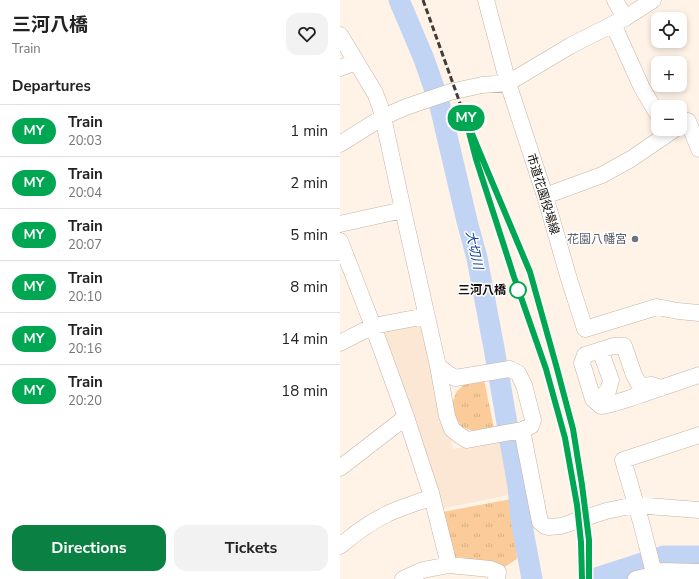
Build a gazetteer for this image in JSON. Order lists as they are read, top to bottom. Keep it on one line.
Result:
{"streets":{"street":["市道花園役場線"]},"water":["大切川"],"places":["花園八幡宮","三河八橋"],"page":{"heading":[["三河八橋","Train"],"Departures"],"on_map":"MY","map_buttons":["+","−"],"list":[{"mark":"MY","name":"Train","note":"20:03","value":"1 min"},{"mark":"MY","name":"Train","note":"20:04","value":"2 min"},{"mark":"MY","name":"Train","note":"20:07","value":"5 min"},{"mark":"MY","name":"Train","note":"20:10","value":"8 min"},{"mark":"MY","name":"Train","note":"20:16","value":"14 min"},{"mark":"MY","name":"Train","note":"20:20","value":"18 min"}],"buttons":["Directions","Tickets"]}}
